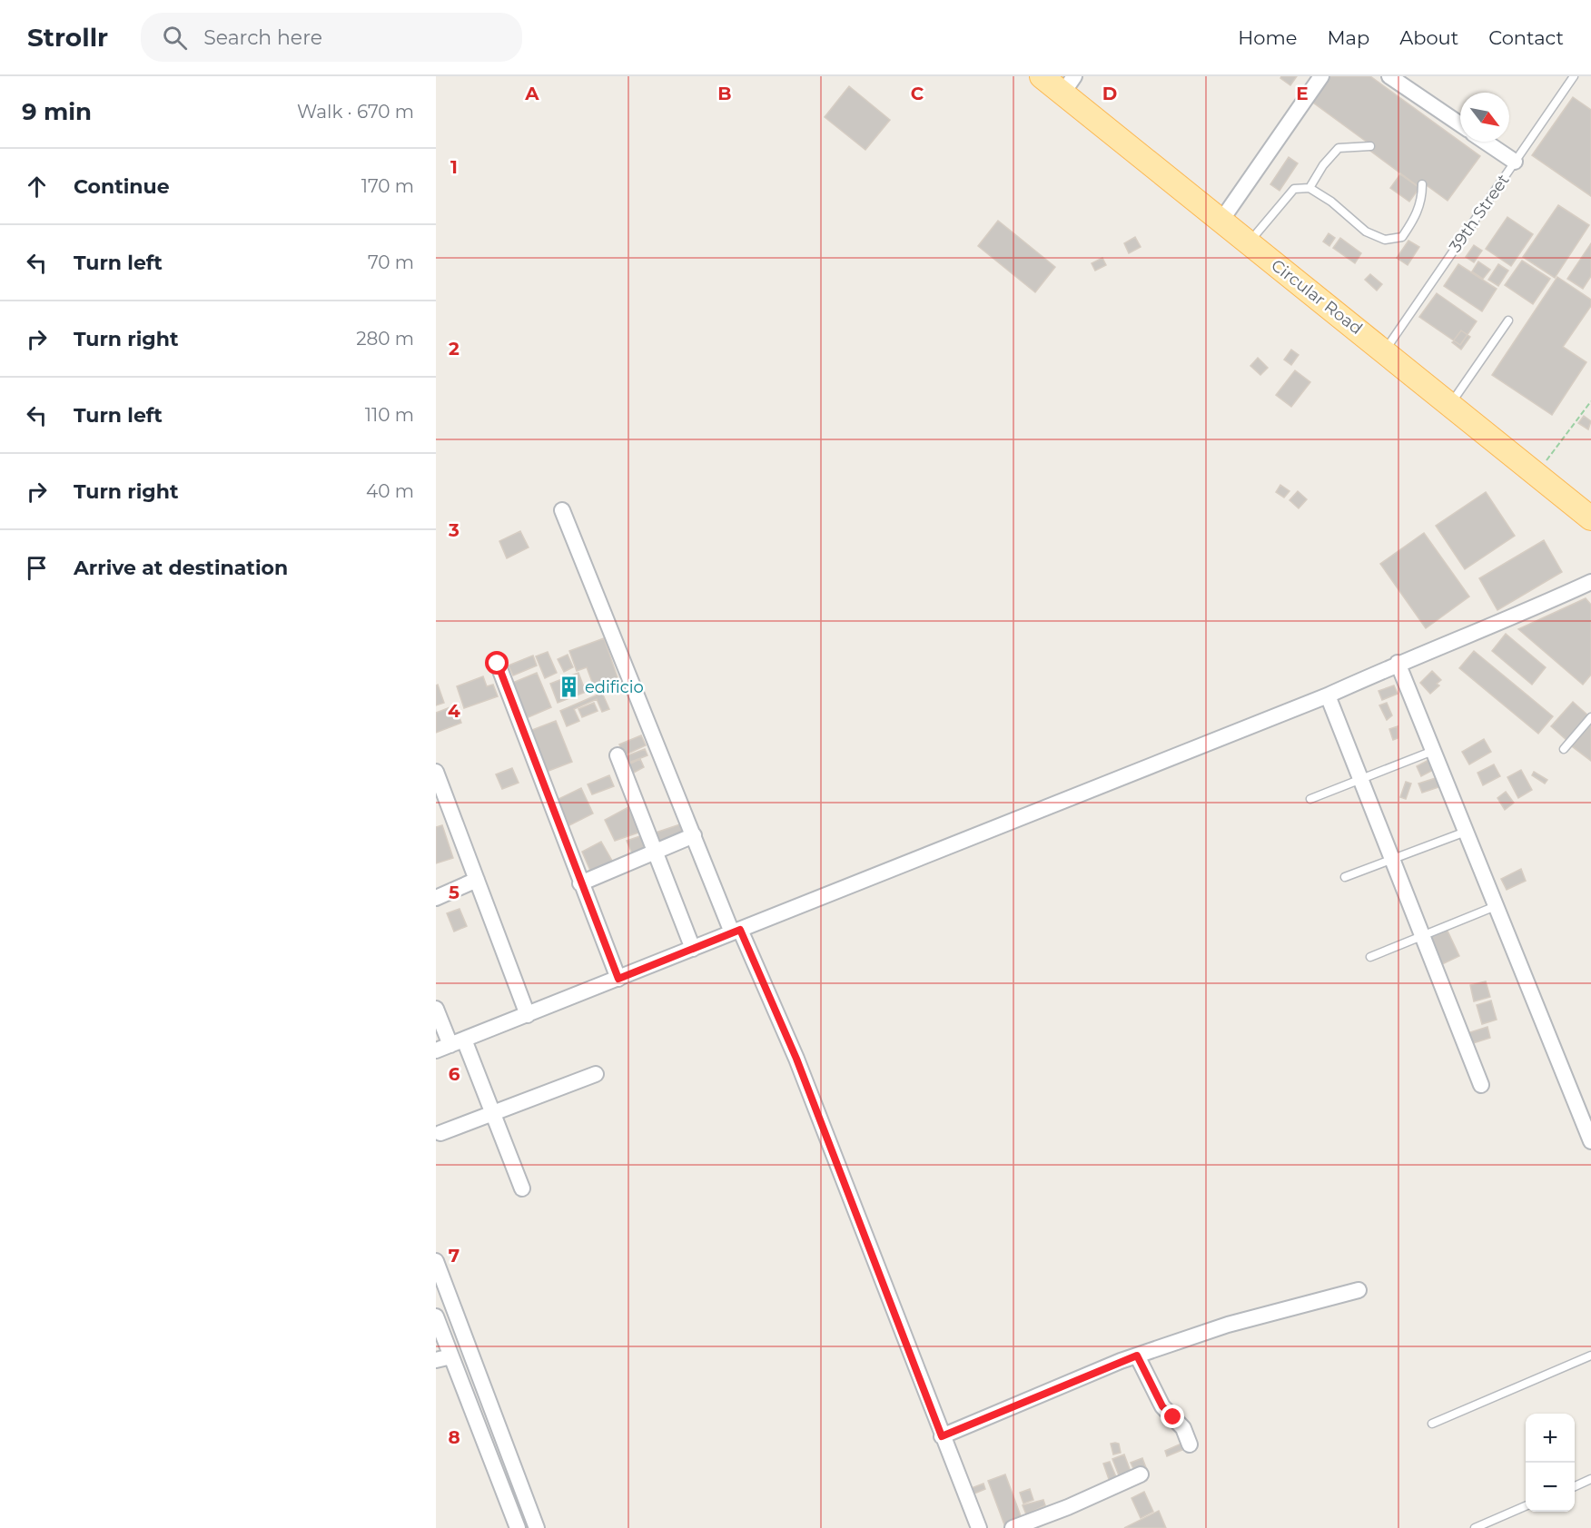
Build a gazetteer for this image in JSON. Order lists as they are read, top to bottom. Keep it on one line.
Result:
{"streets":{"main road":["Circular Road"],"lane":["39th Street"]},"crossings":[["39th Street","Circular Road"]],"places":{"building":["edificio"]},"north":"bottom right","page":{"header":"Strollr","search":"Search here","nav":["Home","Map","About","Contact"],"heading":["9 min","Walk · 670 m"],"list":[["Continue","170 m"],["Turn left","70 m"],["Turn right","280 m"],["Turn left","110 m"],["Turn right","40 m"],"Arrive at destination"],"map_buttons":["+","−"]},"grid":{"columns":["A","B","C","D","E"],"rows":["1","2","3","4","5","6","7","8"]}}
